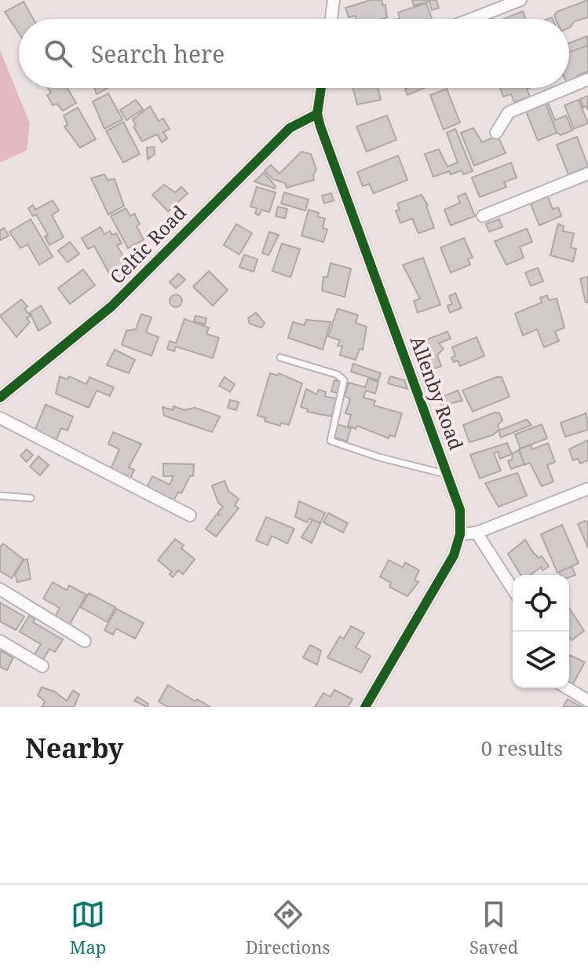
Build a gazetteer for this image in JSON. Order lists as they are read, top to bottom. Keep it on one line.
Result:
{"streets":{"street":["Celtic Road","Allenby Road"]},"crossings":[["Celtic Road","Allenby Road"]],"page":{"search":"Search here","heading":["Nearby","0 results"],"nav":["Map","Directions","Saved"]}}
